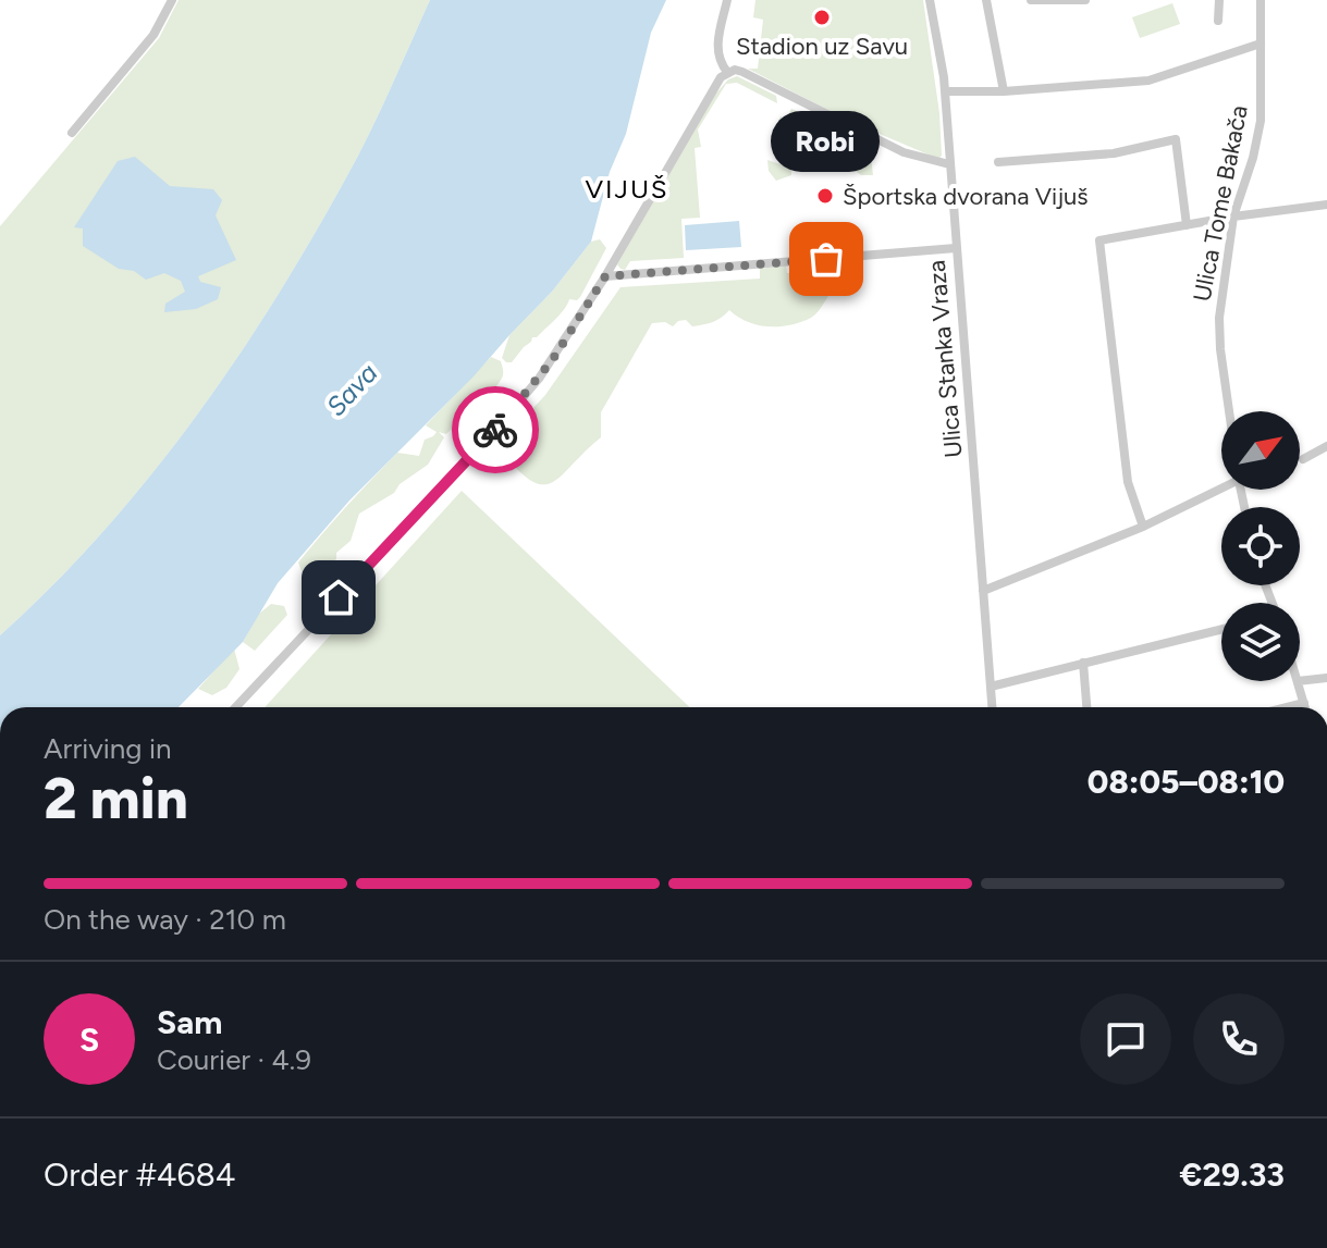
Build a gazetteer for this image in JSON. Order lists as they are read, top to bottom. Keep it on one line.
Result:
{"streets":{"street":["Ulica Tome Bakača","Ulica Stanka Vraza"]},"districts":["VIJUŠ"],"water":["Sava"],"places":["Stadion uz Savu","Športska dvorana Vijuš","Robi"],"north":"top right","page":{"bubble":"Robi","heading":["2 min","Arriving in","08:05–08:10"],"panel":["Sam","Courier · 4.9","Order #4684","€29.33"],"bar":"On the way · 210 m","round":"S"}}
